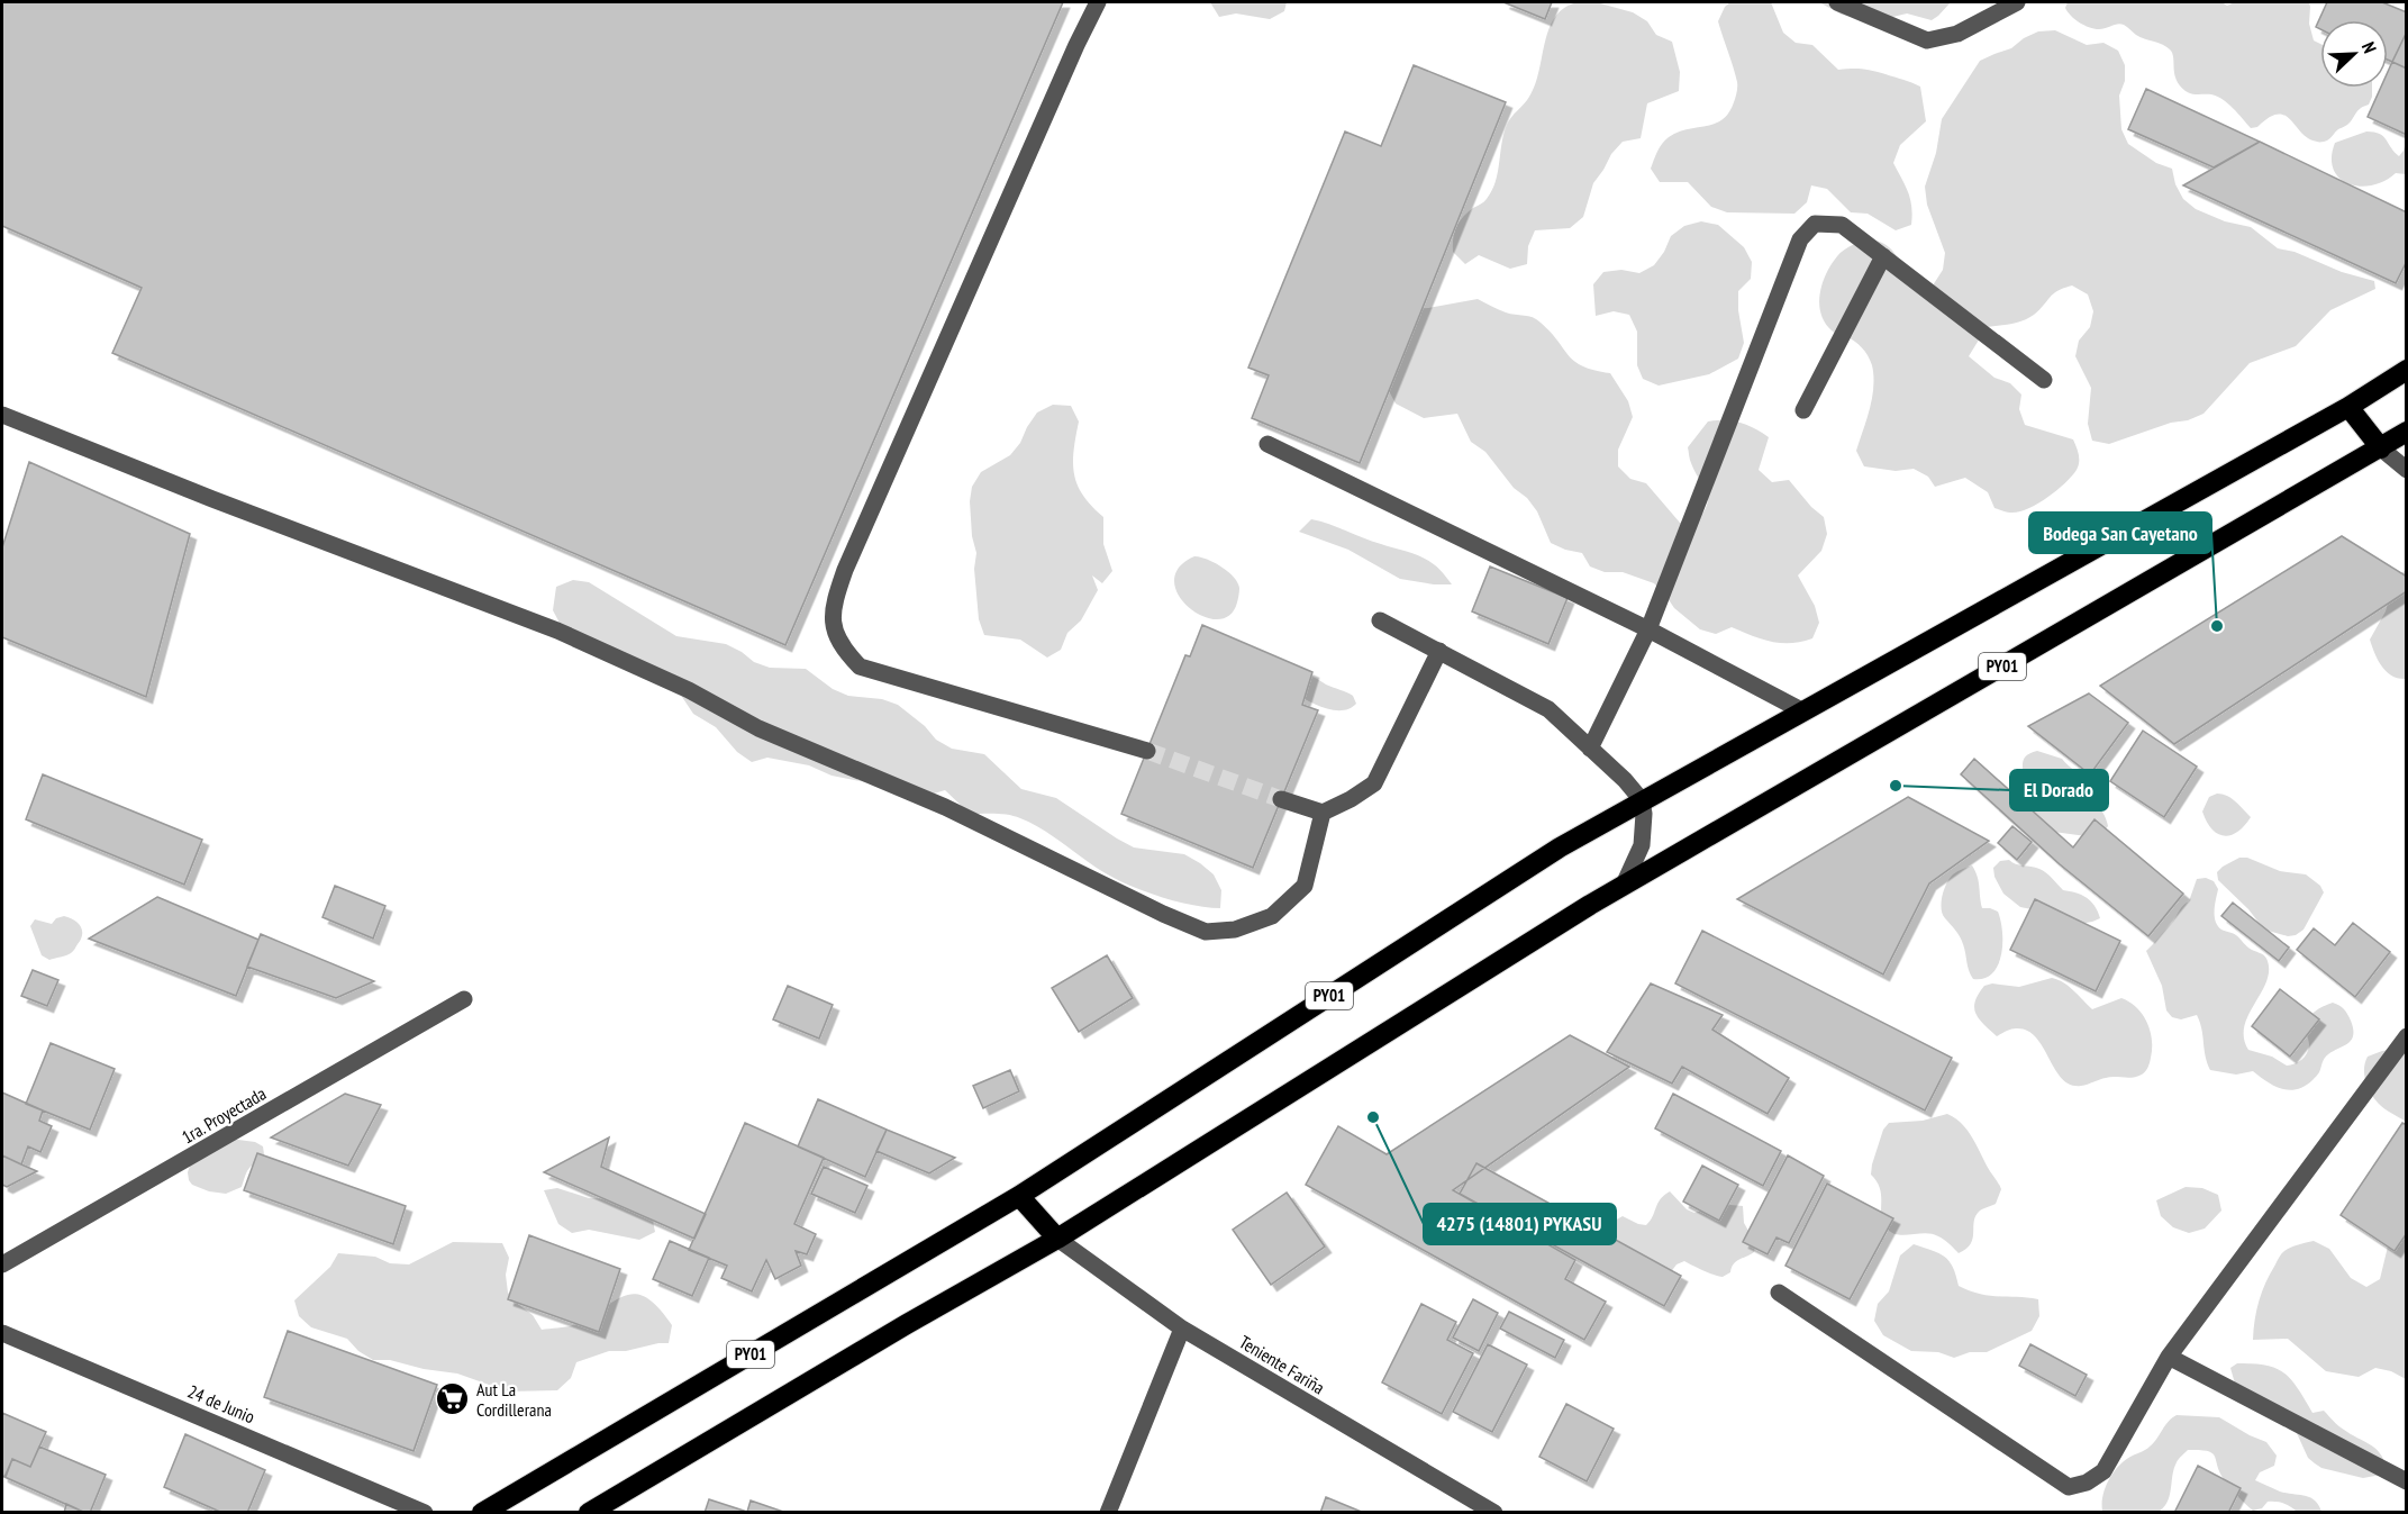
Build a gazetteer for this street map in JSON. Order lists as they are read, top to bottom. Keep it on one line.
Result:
{"streets":{"highway":["PY01"],"street":["1ra. Proyectada","Teniente Fariña","24 de Junio"]},"crossings":[["PY01","Teniente Fariña"]],"places":{"other":["Bodega San Cayetano","El Dorado","4275 (14801) PYKASU"],"supermarket":["Aut La Cordillerana"]},"north":"top right"}
